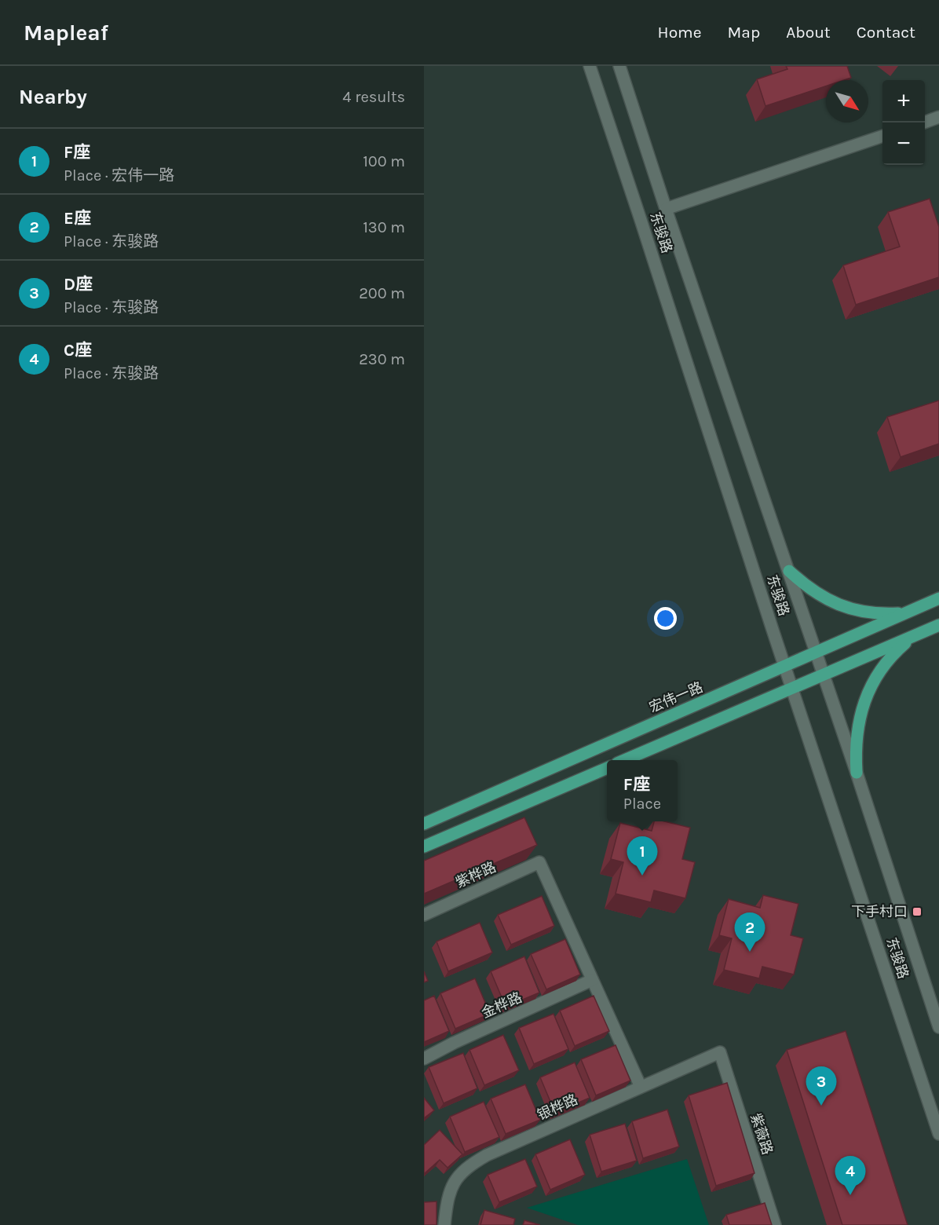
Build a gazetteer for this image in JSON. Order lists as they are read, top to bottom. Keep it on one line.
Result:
{"streets":{"main road":["宏伟一路"],"street":["东骏路","紫桦路","金桦路","银桦路","紫薇路"]},"crossings":[["东骏路","宏伟一路"],["紫桦路","金桦路"],["银桦路","紫薇路"]],"places":{"transit":["下手村口"]},"north":"bottom right","page":{"header":"Mapleaf","nav":["Home","Map","About","Contact"],"heading":["Nearby","4 results"],"map_buttons":["+","−"],"list":[{"mark":"1","name":"F座","note":"Place · 宏伟一路","value":"100 m"},{"mark":"2","name":"E座","note":"Place · 东骏路","value":"130 m"},{"mark":"3","name":"D座","note":"Place · 东骏路","value":"200 m"},{"mark":"4","name":"C座","note":"Place · 东骏路","value":"230 m"}],"popup":["F座","Place"],"pins":["1","2","3","4"]}}
